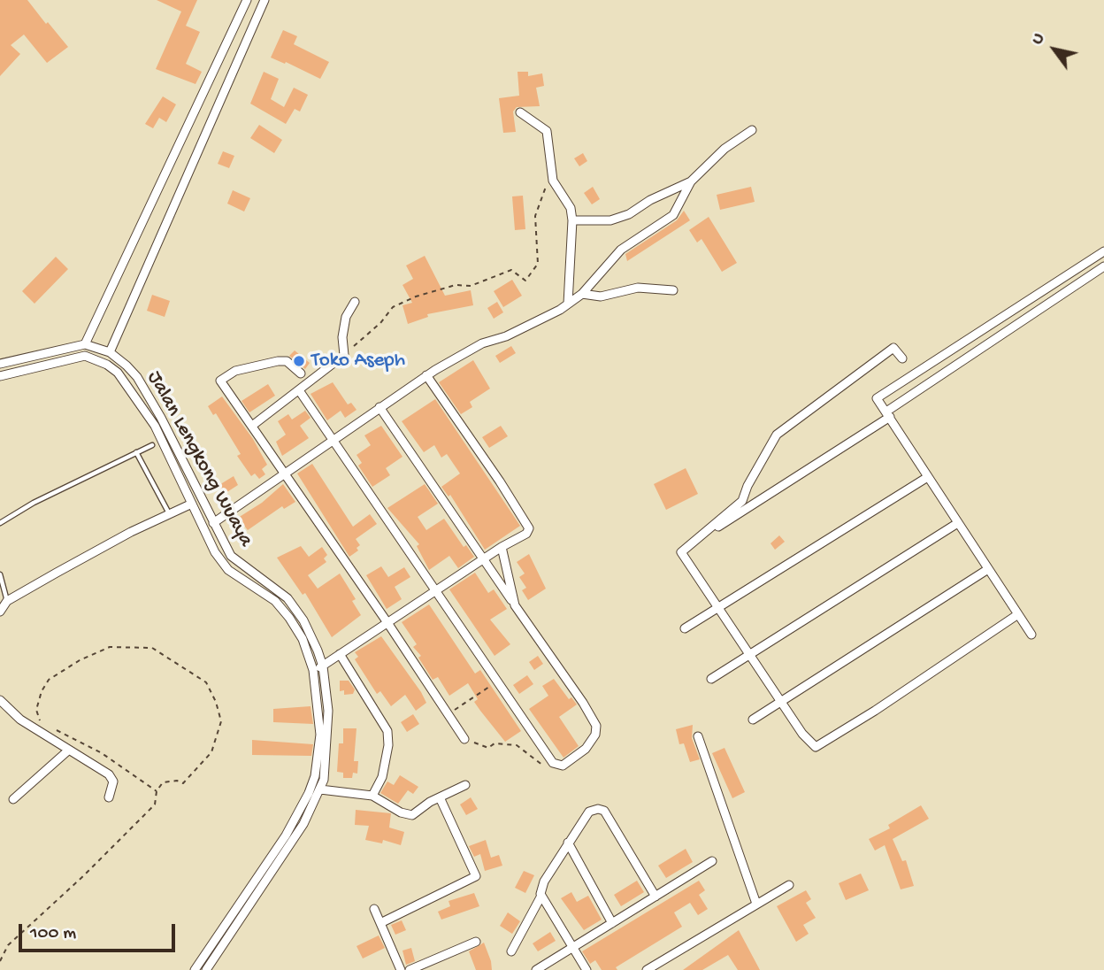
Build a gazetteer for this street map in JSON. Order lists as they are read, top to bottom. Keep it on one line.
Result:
{"streets":{"street":["Jalan Lengkong Wuaya"]},"places":["Toko Aseph"],"scale_bar":"100 m","north":"top left"}
